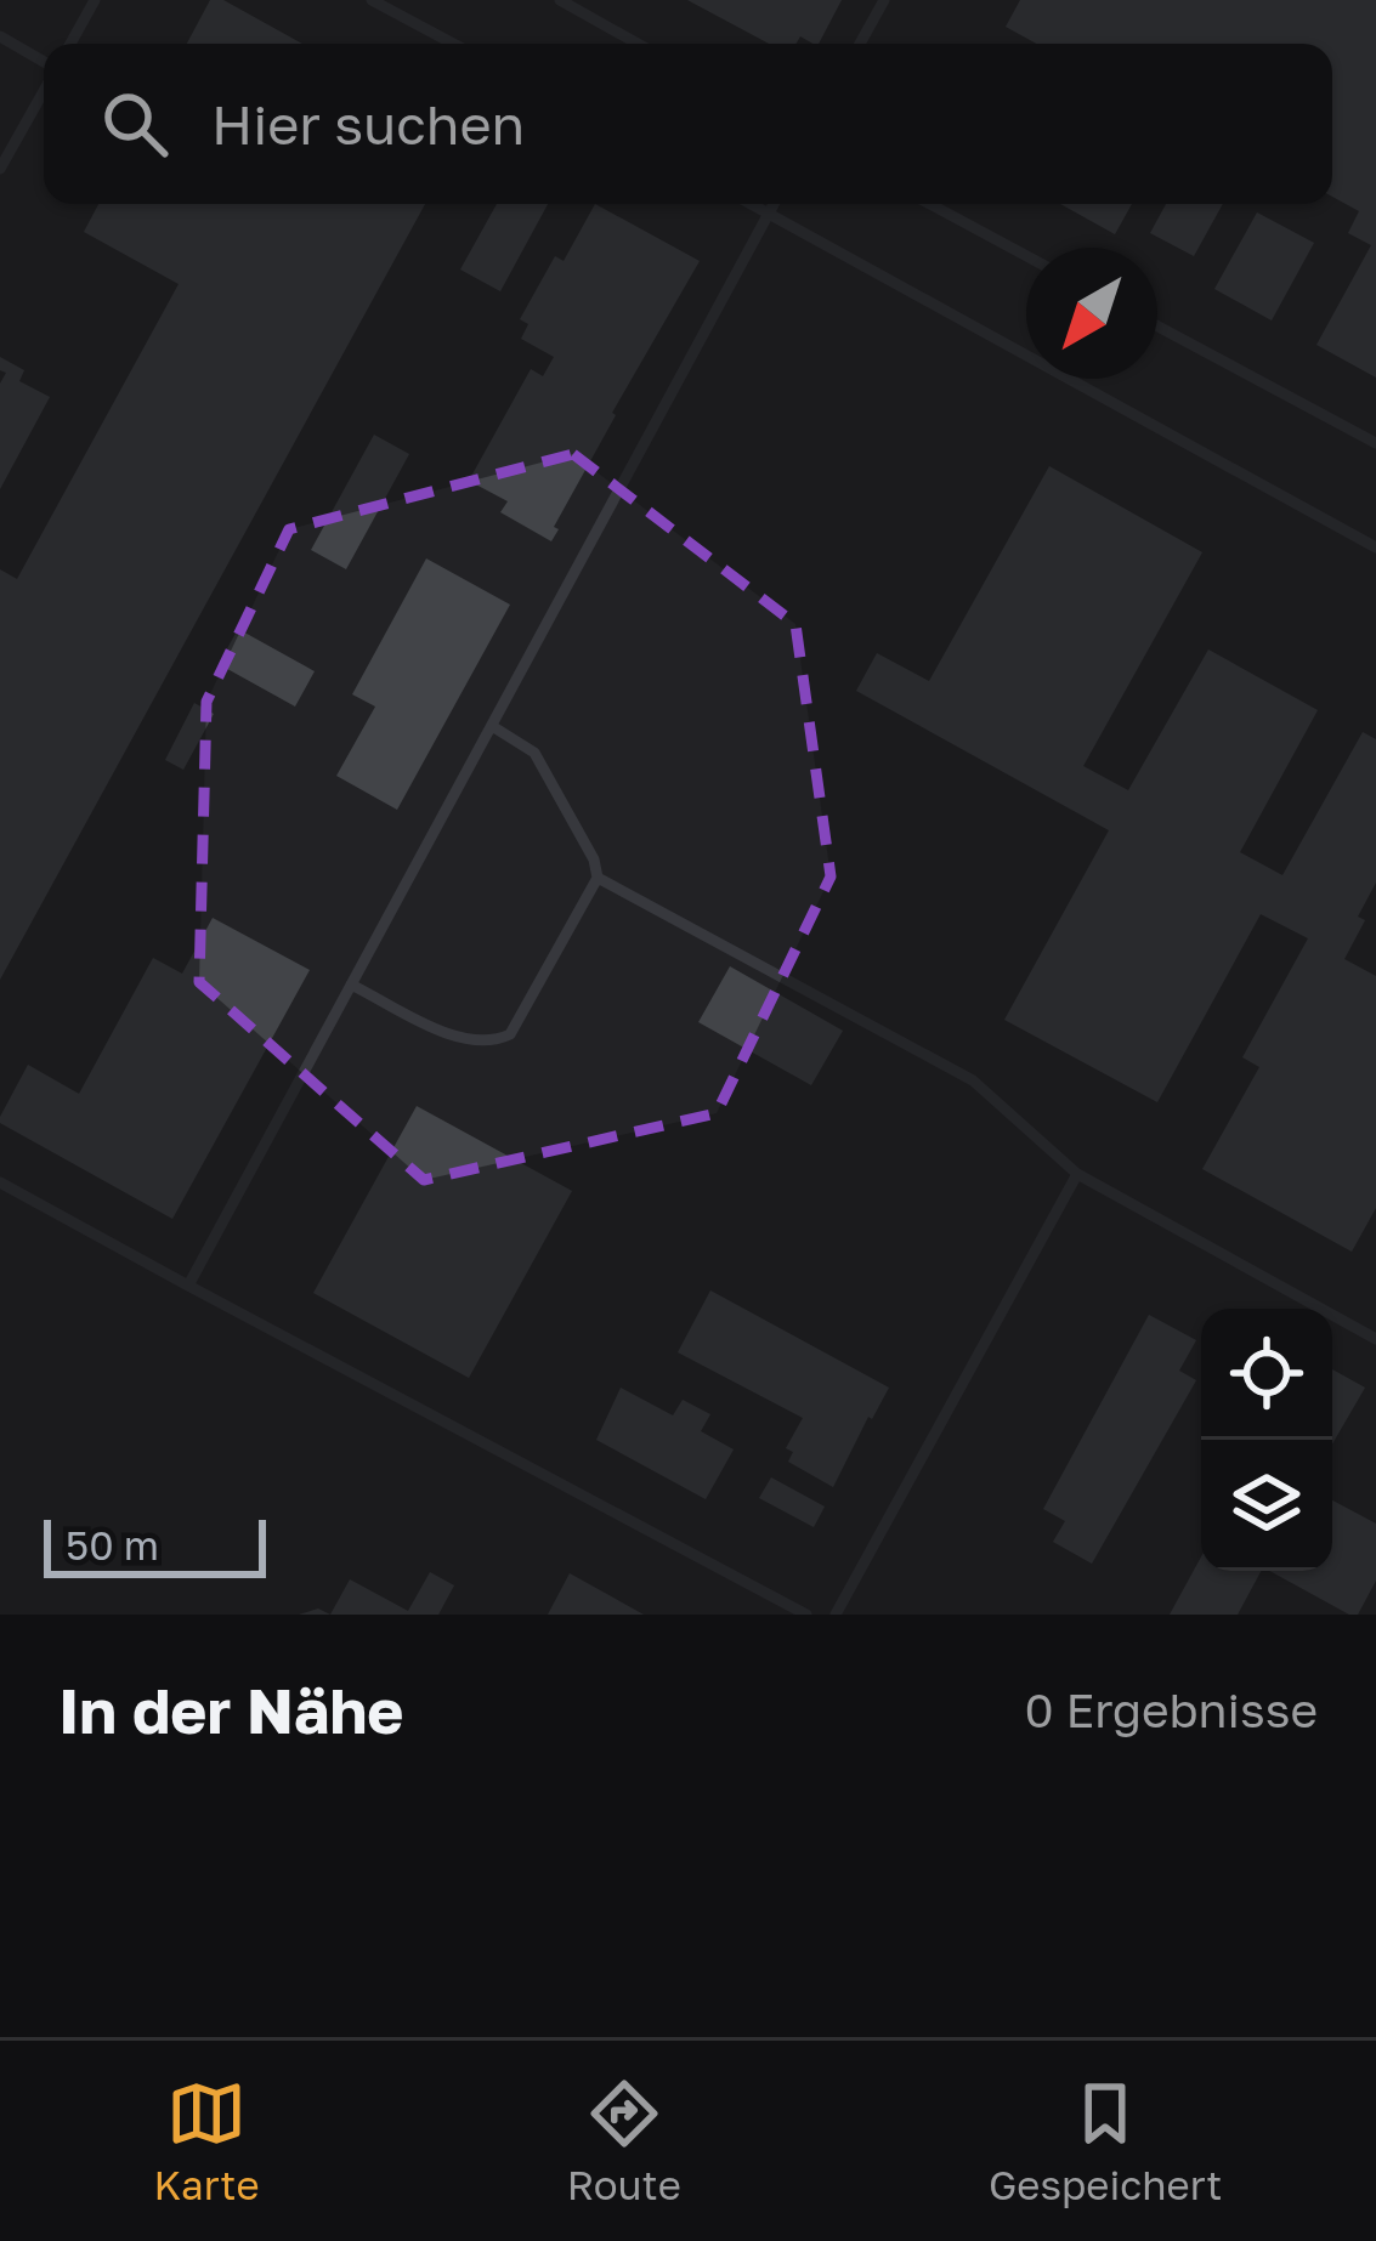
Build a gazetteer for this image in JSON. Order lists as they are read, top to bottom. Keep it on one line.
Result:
{"scale_bar":"50 m","north":"bottom left","page":{"search":"Hier suchen","scale":"50 m","heading":["In der Nähe","0 Ergebnisse"],"nav":["Karte","Route","Gespeichert"]}}
